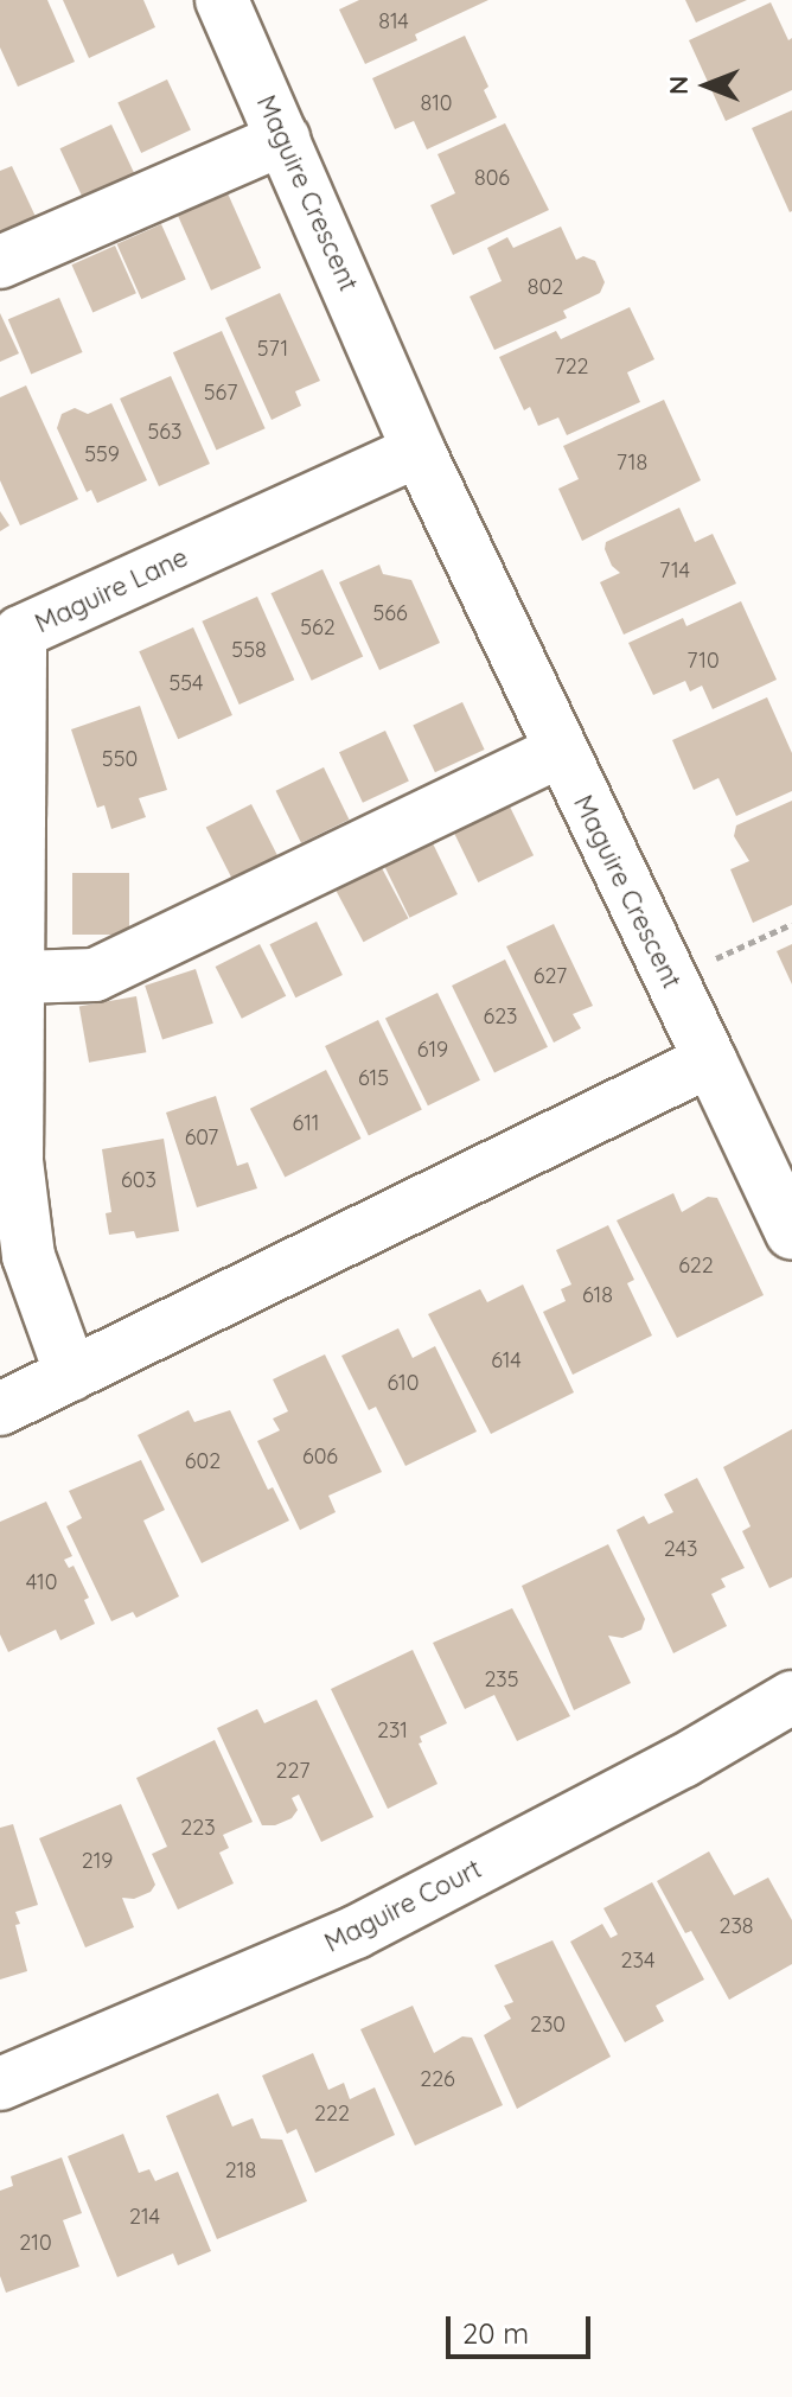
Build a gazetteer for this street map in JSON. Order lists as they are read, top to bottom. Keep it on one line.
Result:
{"streets":{"street":["Maguire Crescent","Maguire Lane","Maguire Court"]},"crossings":[["Maguire Crescent","Maguire Lane"]],"house_numbers":["814","810","806","802","571","722","567","563","559","718","714","566","562","558","710","554","550","627","623","619","615","611","607","603","622","618","614","610","606","602","243","410","235","231","227","223","219","238","234","230","226","222","218","214","210"],"scale_bar":"20 m","north":"left"}
